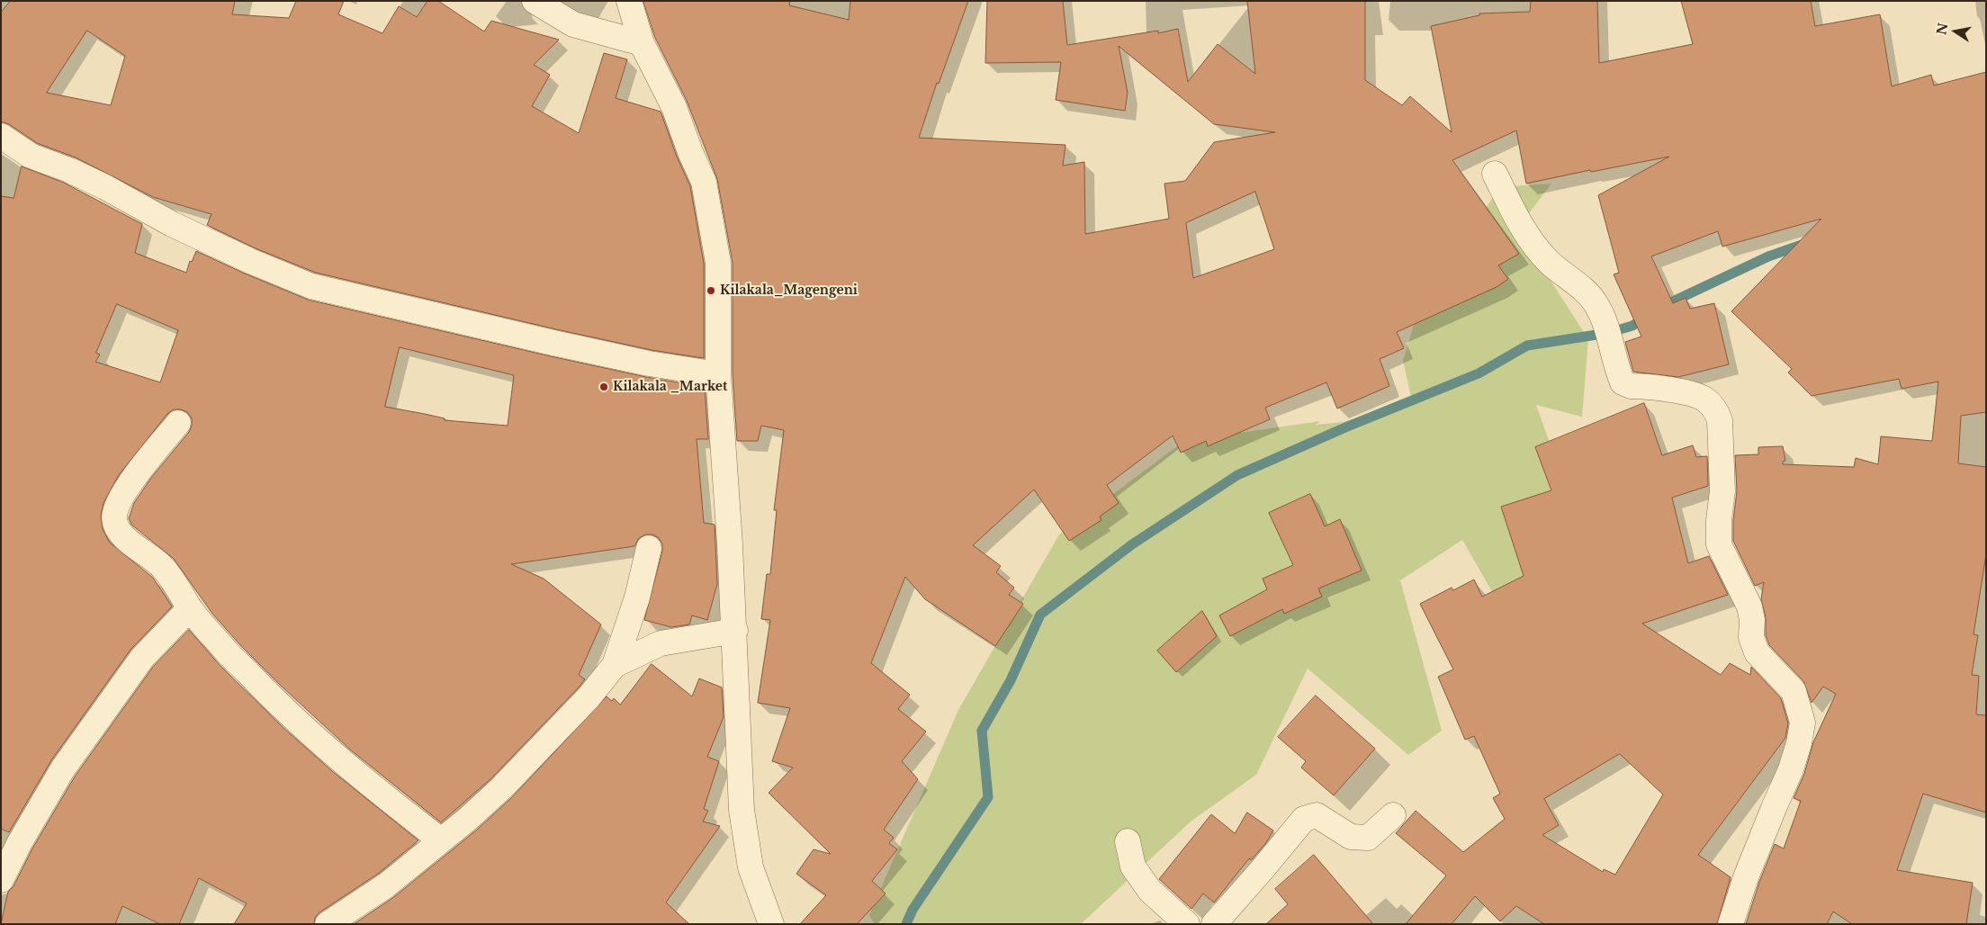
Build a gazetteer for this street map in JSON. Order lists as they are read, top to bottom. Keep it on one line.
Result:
{"places":["Kilakala_Magengeni","Kilakala _Market"],"north":"left"}
